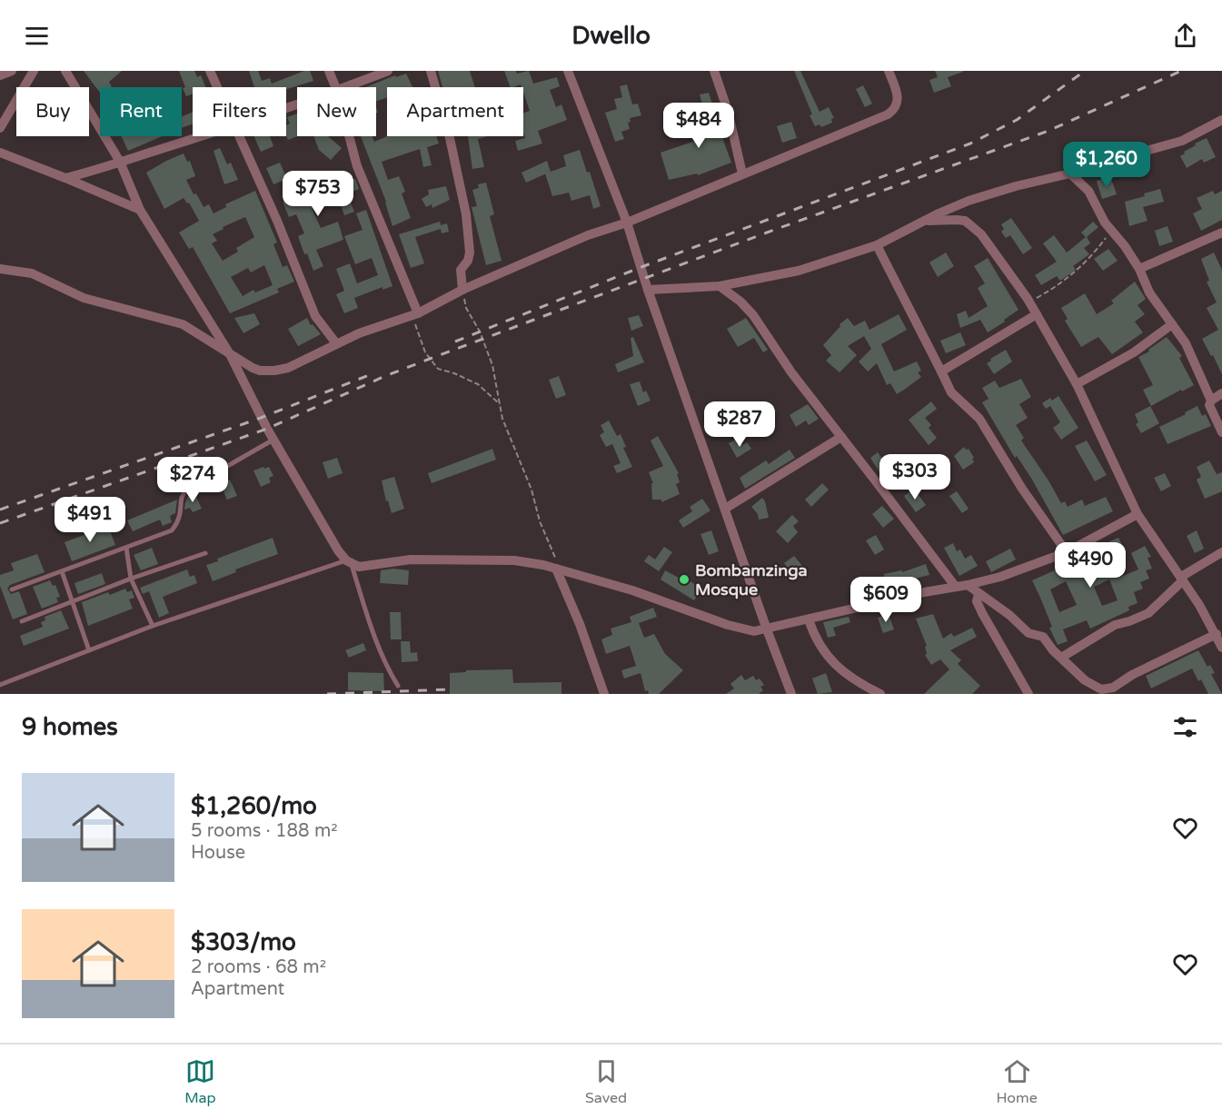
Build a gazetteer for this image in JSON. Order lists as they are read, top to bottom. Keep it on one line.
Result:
{"places":["Bombamzinga Mosque"],"page":{"header":"Dwello","chip":["Buy","Rent","Filters","New","Apartment"],"price":["$484","$1,260","$753","$287","$303","$274","$491","$490","$609"],"heading":"9 homes","list":[{"name":"$1,260/mo","note":"5 rooms · 188 m² · House"},{"name":"$303/mo","note":"2 rooms · 68 m² · Apartment"}],"tabs":["Map","Saved","Home"]}}
